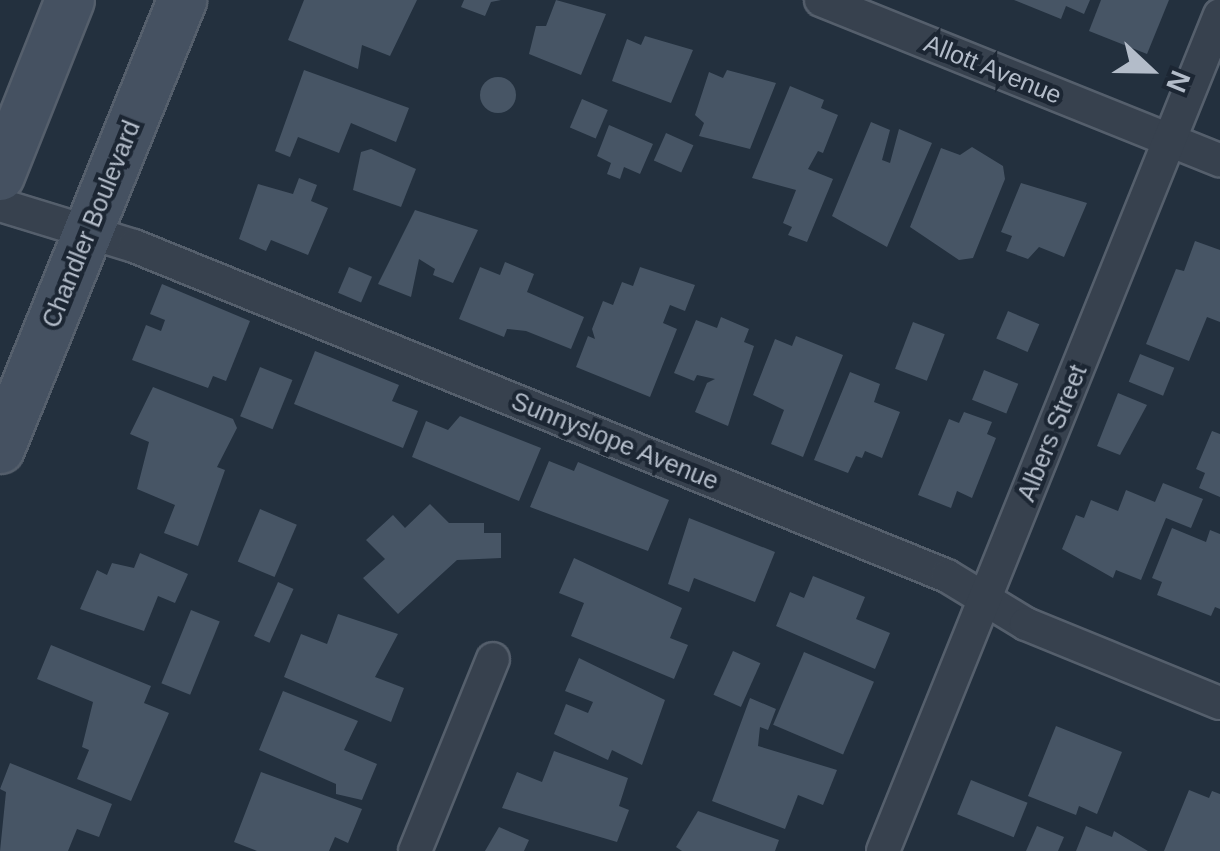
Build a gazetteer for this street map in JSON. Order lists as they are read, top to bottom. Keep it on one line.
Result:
{"streets":{"street":["Allott Avenue","Chandler Boulevard","Albers Street","Sunnyslope Avenue"]},"crossings":[["Allott Avenue","Albers Street"],["Chandler Boulevard","Sunnyslope Avenue"],["Albers Street","Sunnyslope Avenue"]],"north":"right"}
